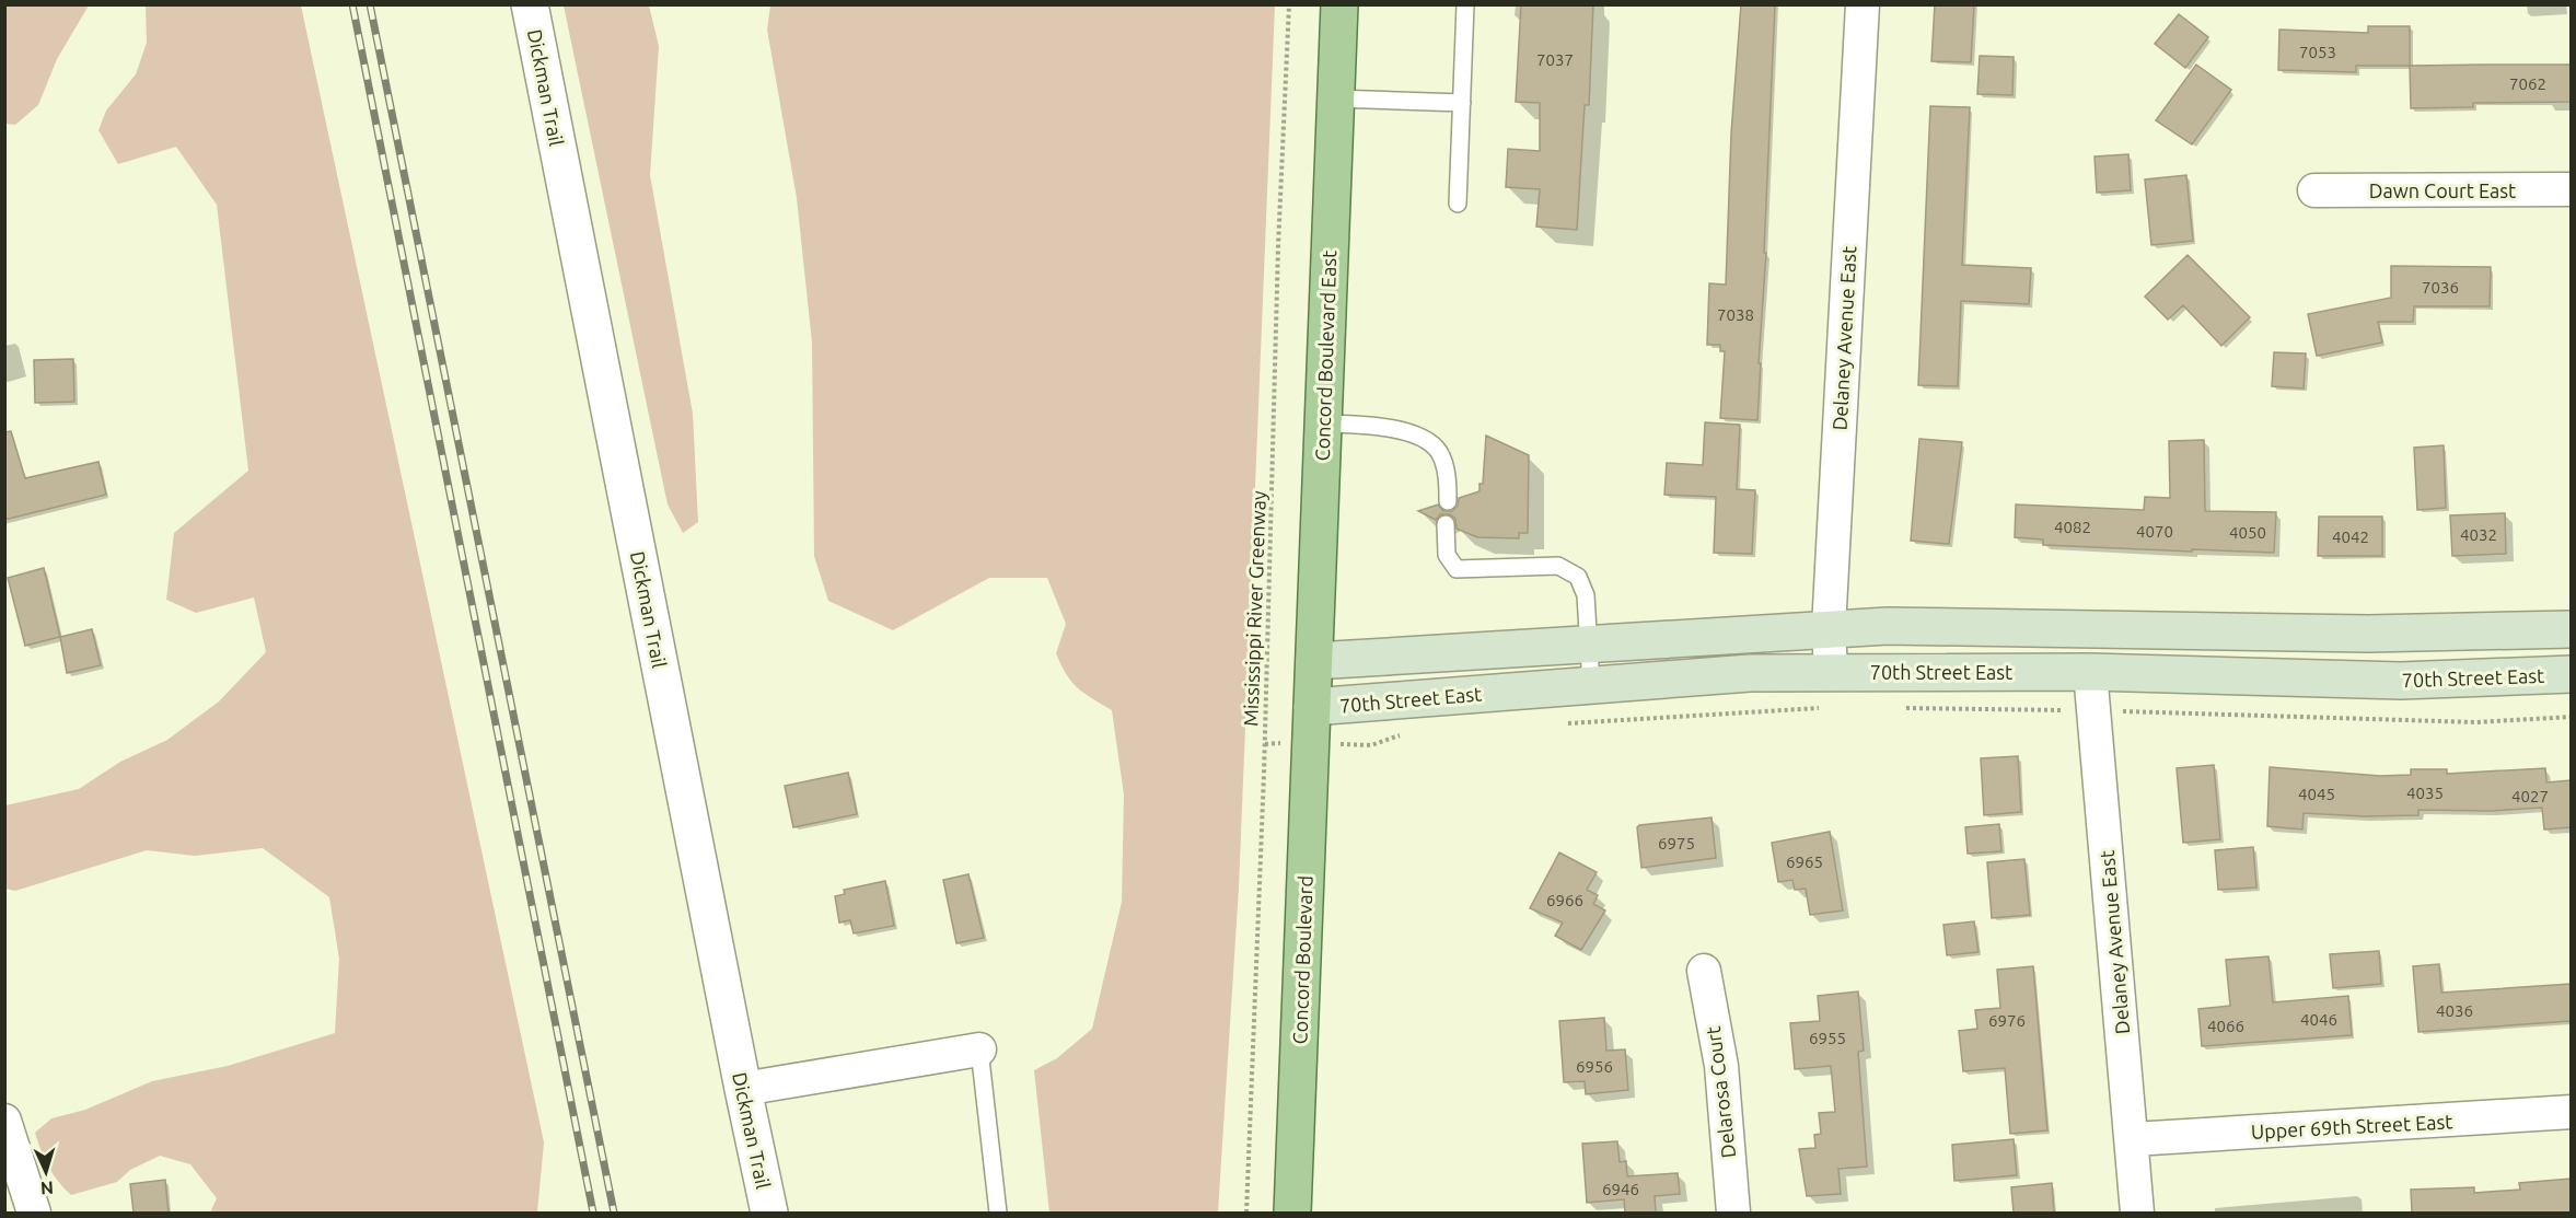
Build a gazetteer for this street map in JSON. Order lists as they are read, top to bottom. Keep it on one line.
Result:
{"streets":{"main road":["Concord Boulevard East","70th Street East","Concord Boulevard"],"street":["Dickman Trail","Dawn Court East","Delaney Avenue East","Delarosa Court","Upper 69th Street East"],"path":["Mississippi River Greenway"]},"crossings":[["Delaney Avenue East","70th Street East"],["Delaney Avenue East","Upper 69th Street East"],["Concord Boulevard East","70th Street East"],["Concord Boulevard East","Concord Boulevard"],["70th Street East","Concord Boulevard"]],"house_numbers":["7053","7037","7062","7036","7038","4082","4070","4050","4032","4042","4035","4045","4027","6975","6965","6966","4036","4046","6976","4066","6955","6956","6946"],"north":"bottom"}
